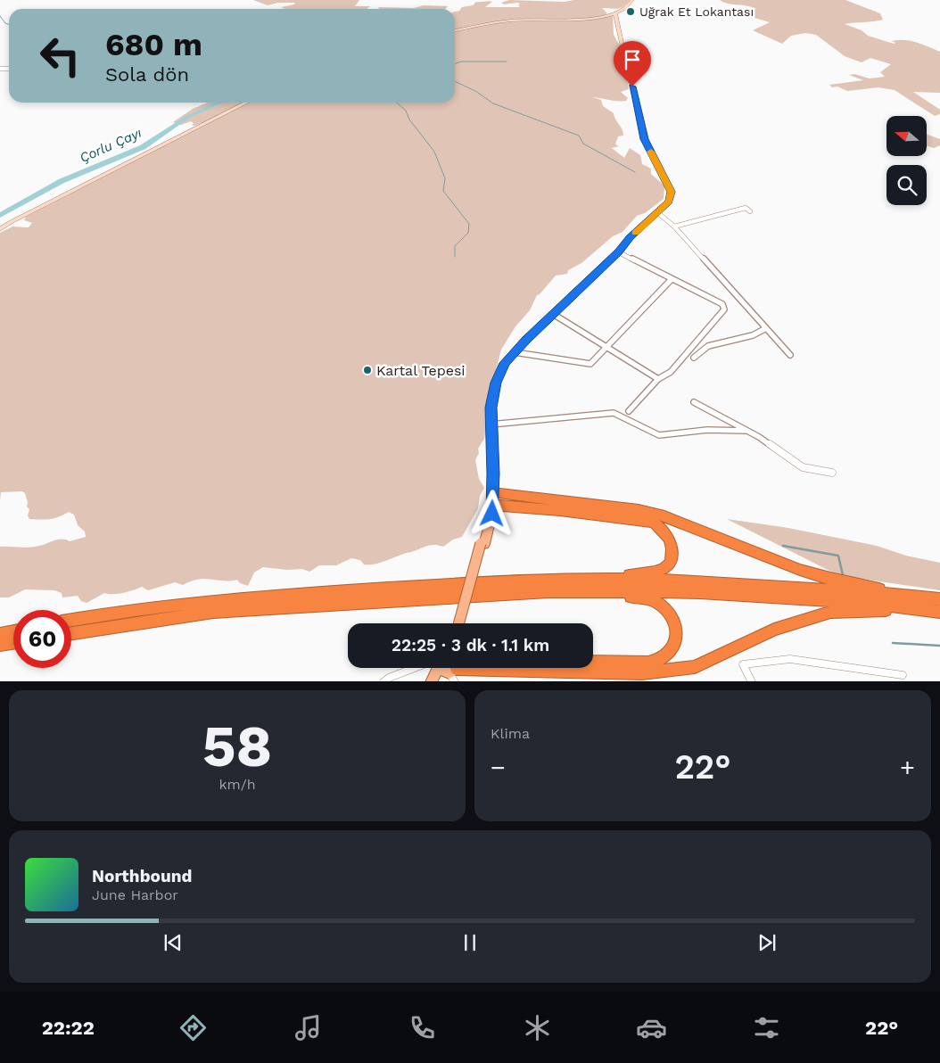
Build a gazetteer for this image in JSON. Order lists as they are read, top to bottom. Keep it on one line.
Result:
{"water":["Çorlu Çayı"],"places":["Uğrak Et Lokantası","Kartal Tepesi"],"north":"left","page":{"turn":["680 m","Sola dön"],"limit":"60","trip":"22:25 · 3 dk · 1.1 km","tile":[["58","km/h"],"Klima"],"heat":["−","22°","+"],"song":["Northbound","June Harbor"],"tabs":["22:22","22°"]}}
